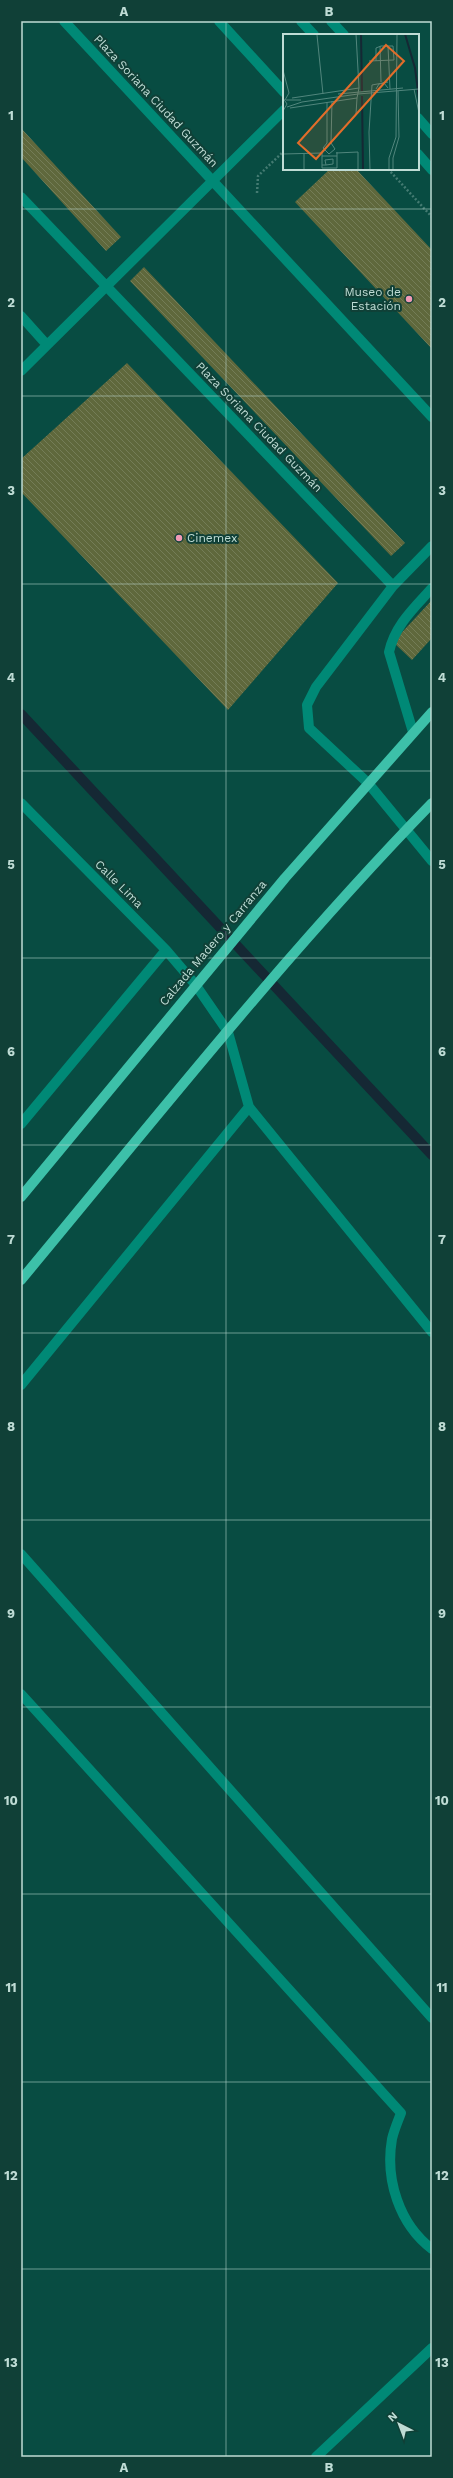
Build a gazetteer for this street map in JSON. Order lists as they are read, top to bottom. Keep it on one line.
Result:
{"streets":{"main road":["Calzada Madero y Carranza"],"street":["Plaza Soriana Ciudad Guzmán","Calle Lima"]},"crossings":[["Calle Lima","Calzada Madero y Carranza"]],"places":["Museo de Estación","Cinemex"],"north":"top left","grid":{"columns":["A","B"],"rows":["1","2","3","4","5","6","7","8","9","10","11","12","13"]}}
